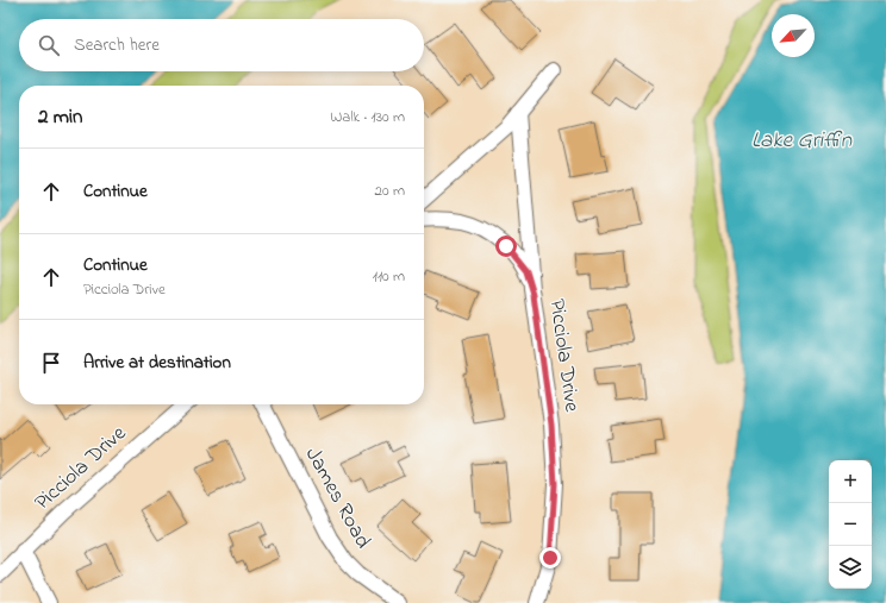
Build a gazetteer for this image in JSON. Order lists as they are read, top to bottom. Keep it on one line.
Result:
{"streets":{"street":["Picciola Drive","James Road"]},"water":["Lake Griffin"],"north":"bottom left","page":{"search":"Search here","heading":["2 min","Walk · 130 m"],"list":[["Continue","20 m"],["Continue","Picciola Drive","110 m"],"Arrive at destination"],"map_buttons":["+","−"]}}
